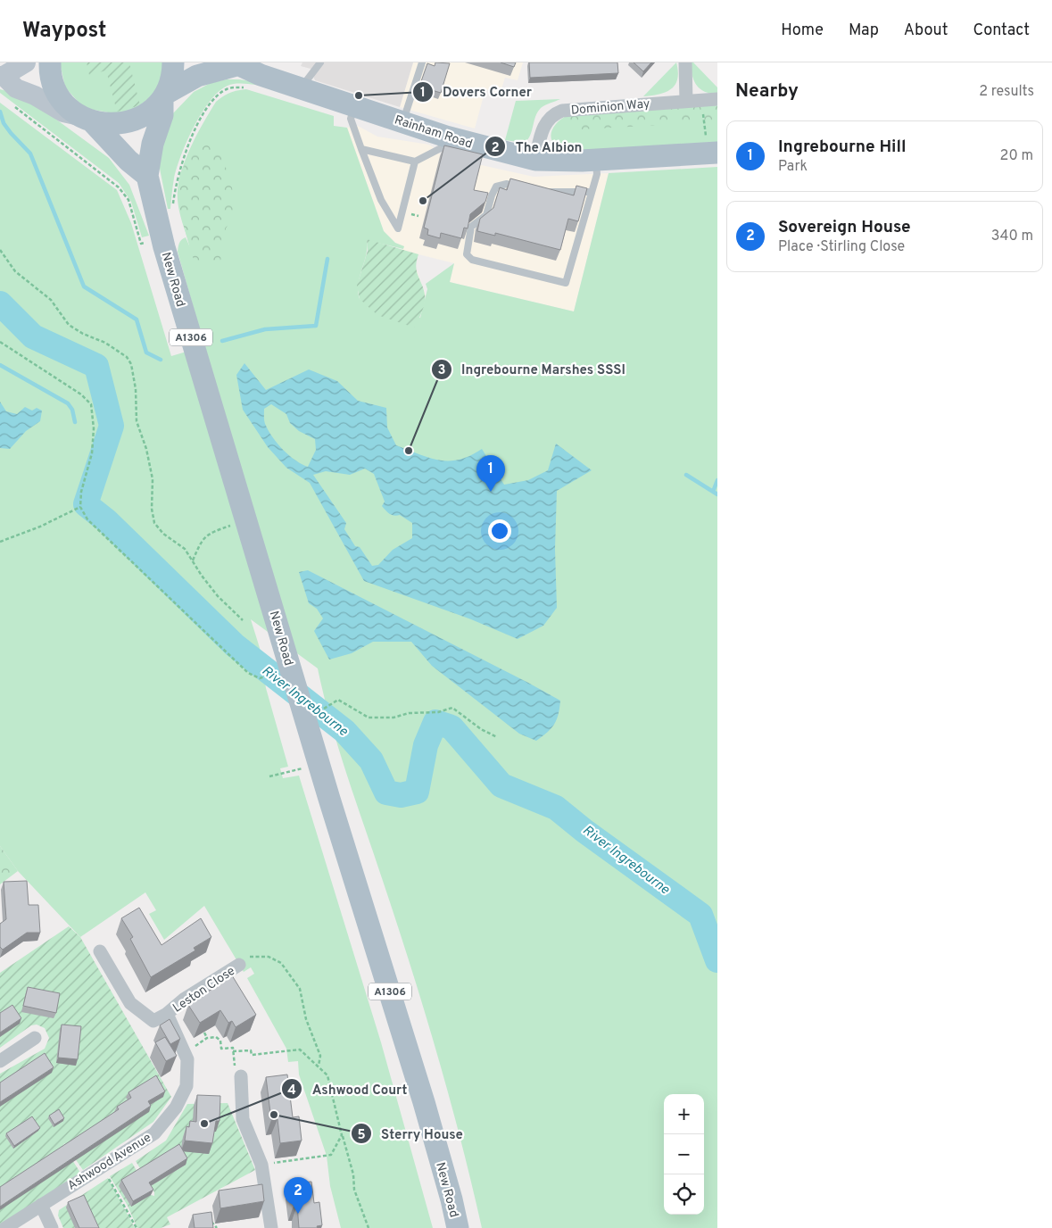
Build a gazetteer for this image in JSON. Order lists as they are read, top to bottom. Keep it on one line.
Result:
{"streets":{"main road":["Rainham Road","New Road","A1306"],"street":["Dominion Way","Leston Close","Ashwood Avenue"]},"crossings":[["Dominion Way","Rainham Road"],["Rainham Road","New Road"],["Leston Close","Ashwood Avenue"]],"water":["River Ingrebourne"],"places":["Dovers Corner","The Albion","Ingrebourne Marshes SSSI","Sterry House","Ashwood Court"],"page":{"header":"Waypost","nav":["Home","Map","About","Contact"],"heading":["Nearby","2 results"],"list":[{"mark":"1","name":"Ingrebourne Hill","note":"Park","value":"20 m"},{"mark":"2","name":"Sovereign House","note":"Place · Stirling Close","value":"340 m"}],"pins":["1","2"],"map_buttons":["+","−"]}}
